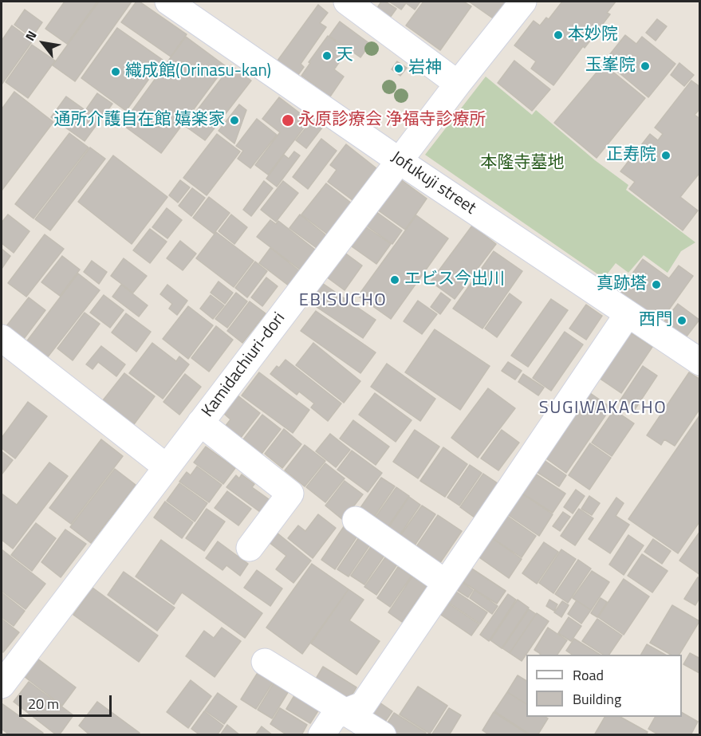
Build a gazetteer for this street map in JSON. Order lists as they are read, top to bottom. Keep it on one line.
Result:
{"streets":{"street":["Jofukuji street","Kamidachiuri-dori"]},"crossings":[["Jofukuji street","Kamidachiuri-dori"]],"districts":["EBISUCHO","SUGIWAKACHO"],"parks":["本隆寺墓地"],"places":["本妙院","天","玉峯院","岩神","織成館(Orinasu-kan)","通所介護自在館 嬉楽家","永原診療会 浄福寺診療所","正寿院","エビス今出川","真跡塔","西門"],"legend":["Road","Building"],"scale_bar":"20 m","north":"top left"}
